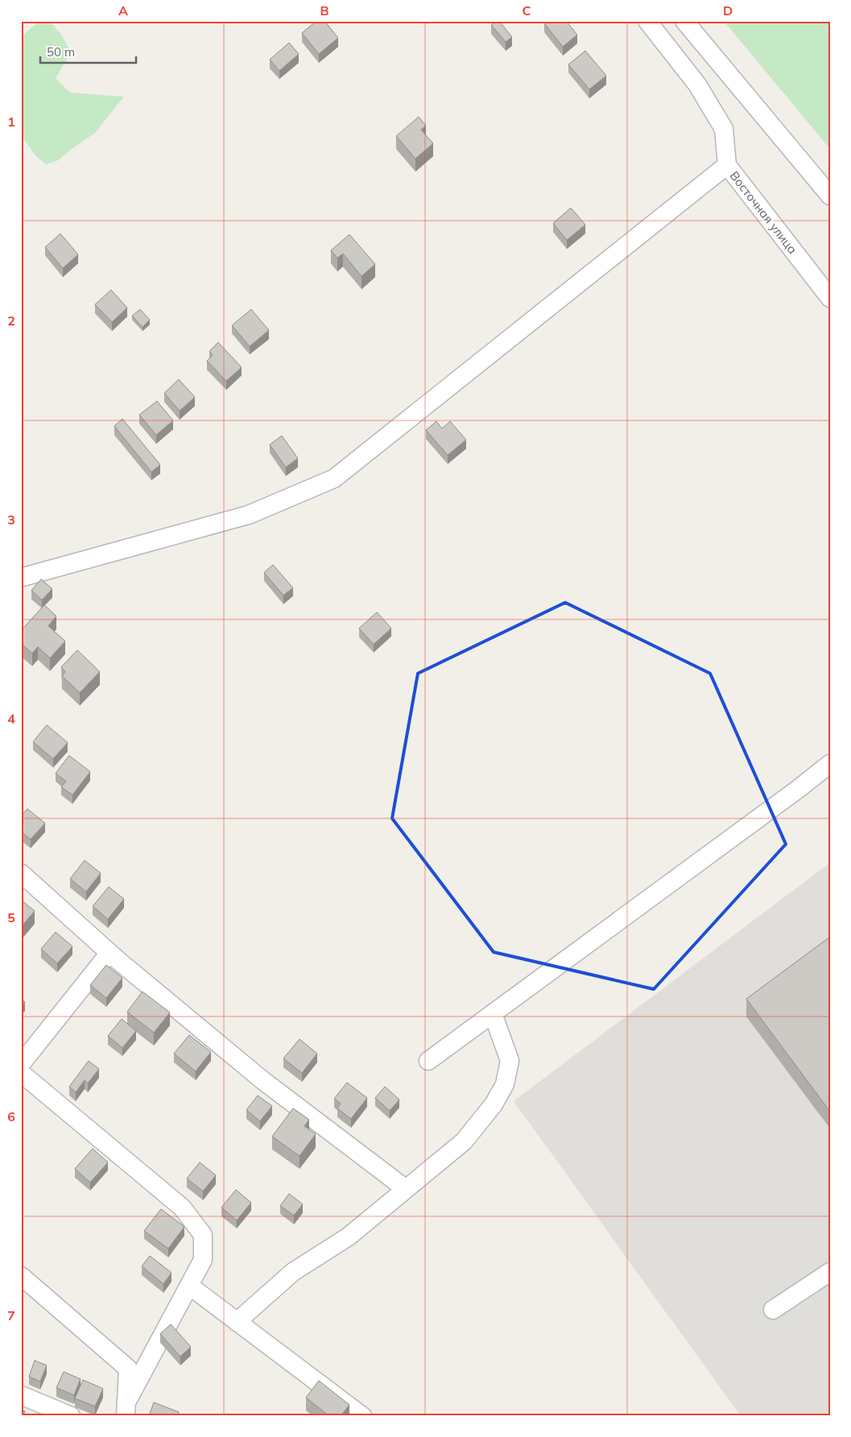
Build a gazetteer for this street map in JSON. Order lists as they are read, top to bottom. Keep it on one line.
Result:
{"streets":{"street":["Восточная улица"]},"scale_bar":"50 m","grid":{"columns":["A","B","C","D"],"rows":["1","2","3","4","5","6","7"]}}
